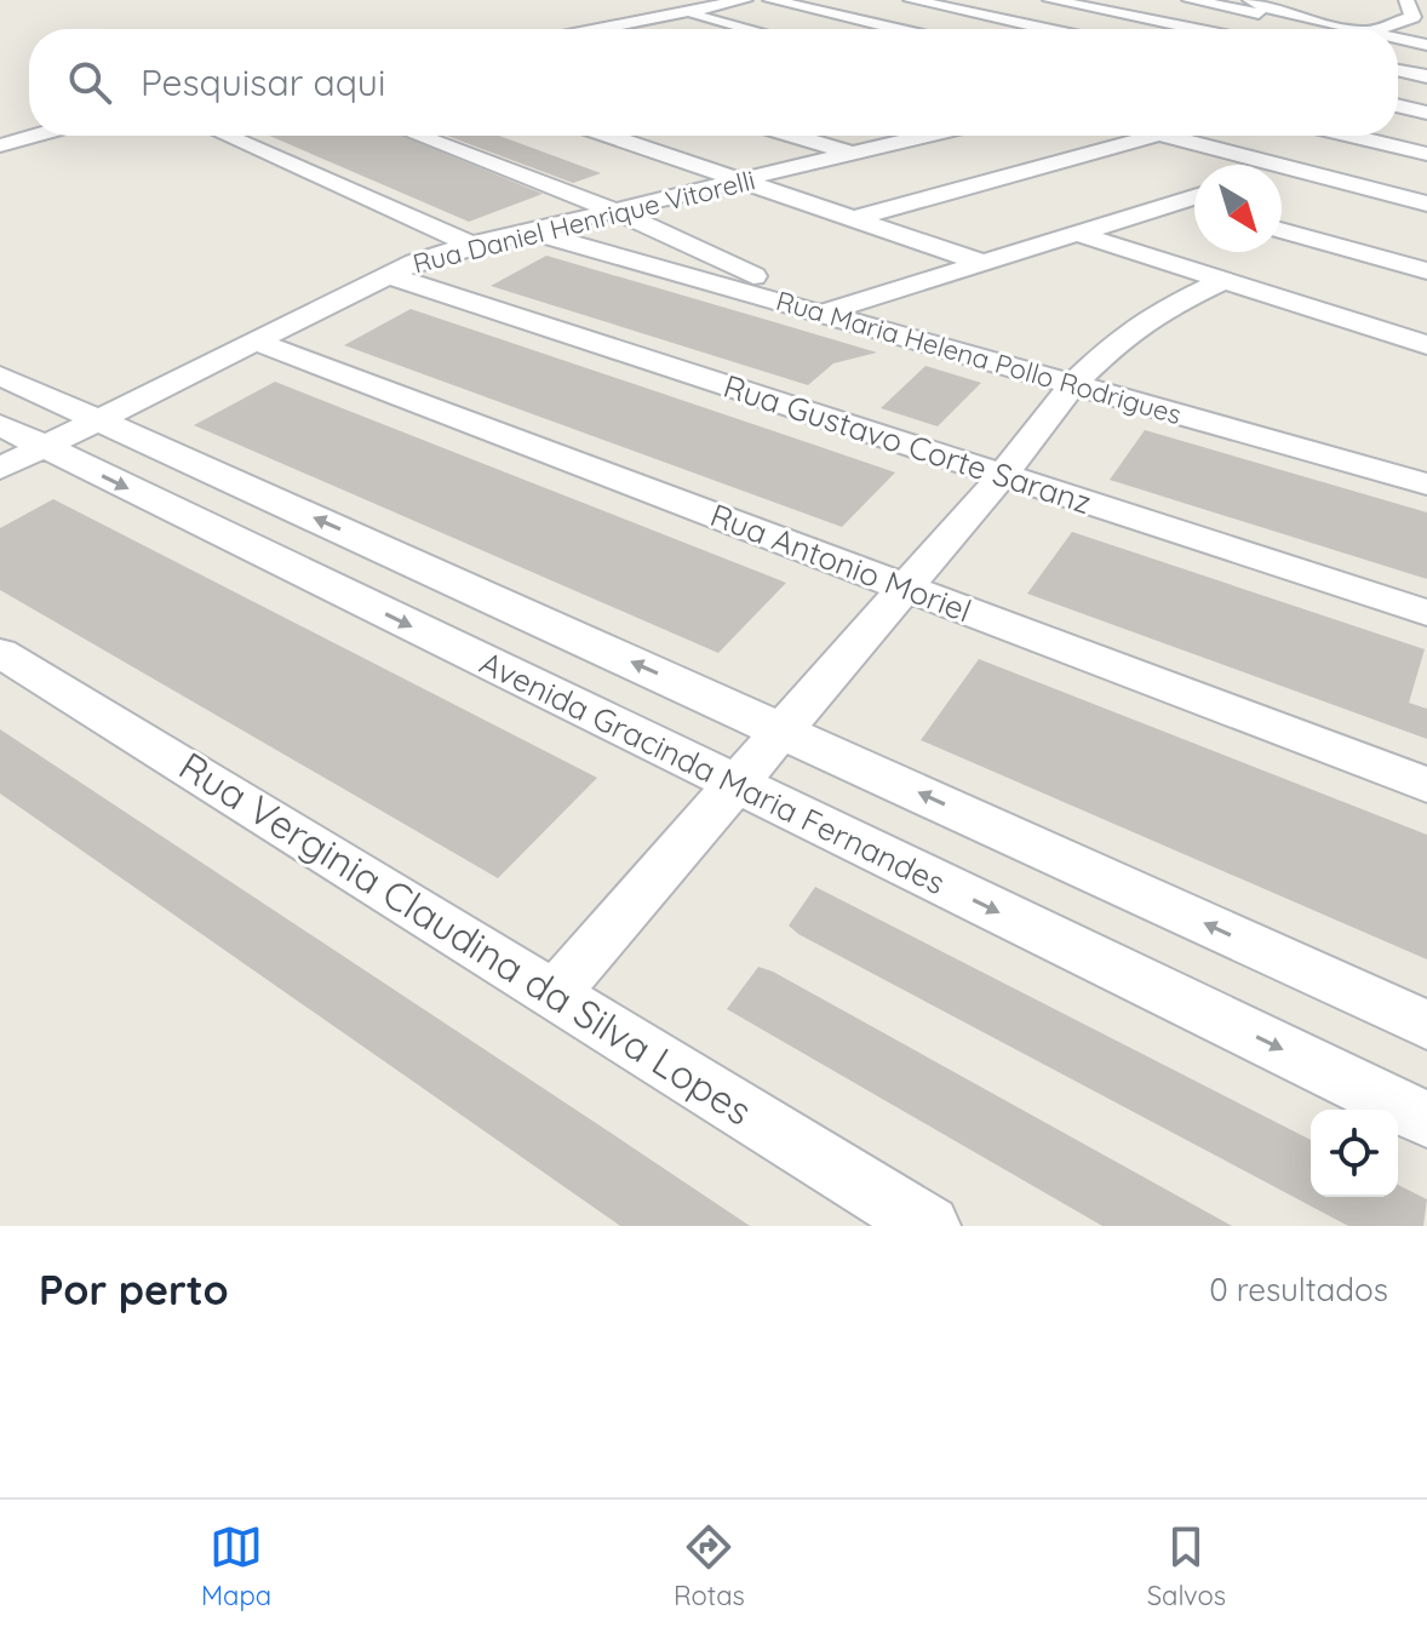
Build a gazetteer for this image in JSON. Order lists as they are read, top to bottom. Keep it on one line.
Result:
{"streets":{"street":["Rua Daniel Henrique Vitorelli","Rua Maria Helena Pollo Rodrigues","Rua Gustavo Corte Saranz","Rua Antonio Moriel","Avenida Gracinda Maria Fernandes","Rua Verginia Claudina da Silva Lopes"]},"crossings":[["Rua Daniel Henrique Vitorelli","Rua Maria Helena Pollo Rodrigues"],["Rua Daniel Henrique Vitorelli","Rua Gustavo Corte Saranz"],["Rua Daniel Henrique Vitorelli","Rua Antonio Moriel"],["Rua Daniel Henrique Vitorelli","Avenida Gracinda Maria Fernandes"]],"north":"bottom right","page":{"search":"Pesquisar aqui","heading":["Por perto","0 resultados"],"nav":["Mapa","Rotas","Salvos"]}}
